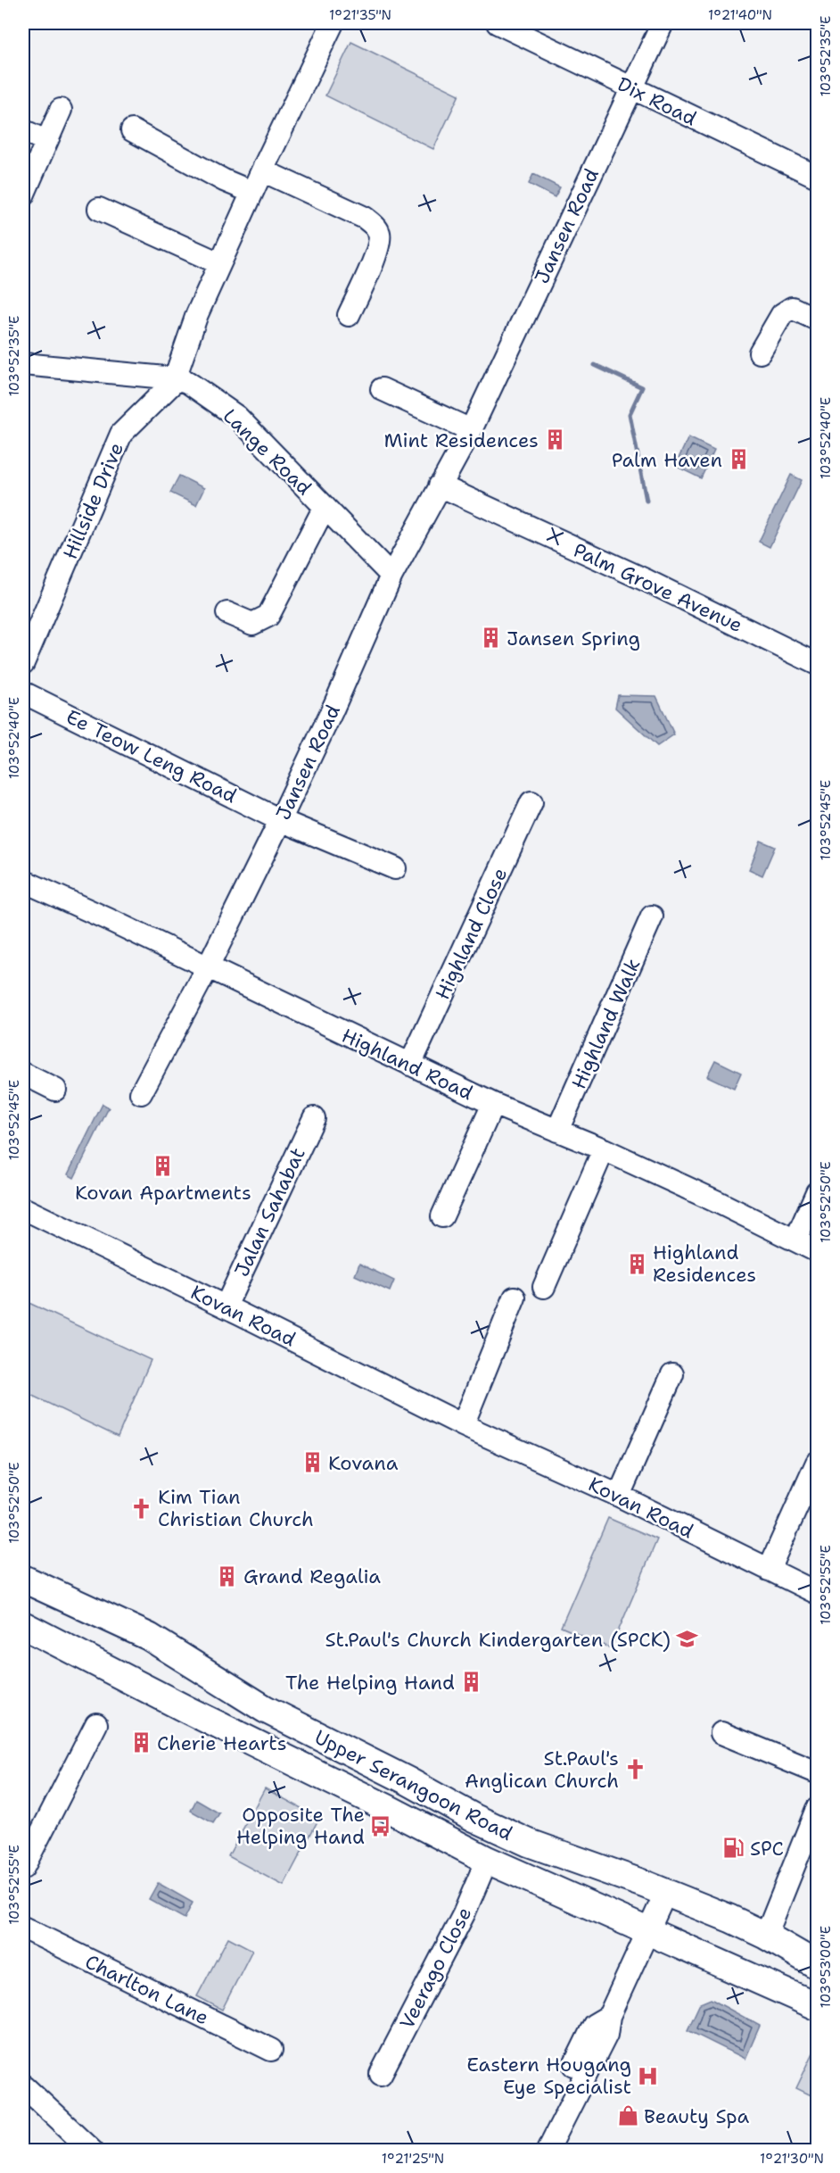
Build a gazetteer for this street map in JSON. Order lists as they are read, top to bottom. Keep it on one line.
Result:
{"streets":{"main road":["Upper Serangoon Road"],"street":["Dix Road","Jansen Road","Lange Road","Hillside Drive","Palm Grove Avenue","Ee Teow Leng Road","Highland Close","Highland Walk","Highland Road","Jalan Sahabat","Kovan Road","Veerago Close","Charlton Lane"]},"crossings":[["Dix Road","Jansen Road"],["Jansen Road","Lange Road"],["Jansen Road","Palm Grove Avenue"],["Jansen Road","Ee Teow Leng Road"],["Jansen Road","Highland Road"],["Lange Road","Hillside Drive"],["Highland Close","Highland Road"],["Highland Walk","Highland Road"],["Jalan Sahabat","Kovan Road"],["Upper Serangoon Road","Veerago Close"]],"places":{"building":["Mint Residences","Palm Haven","Jansen Spring","Kovan Apartments","Highland Residences","Kovana","Grand Regalia","The Helping Hand","Cherie Hearts"],"church":["Kim Tian Christian Church","St.Paul's Anglican Church"],"school or university":["St.Paul's Church Kindergarten (SPCK)"],"bus stop":["Opposite The Helping Hand"],"fuel station":["SPC"],"hospital":["Eastern Hougang Eye Specialist"],"shop":["Beauty Spa"]},"coordinates":["1°21'35\"N","1°21'40\"N","103°52'35\"E","103°52'40\"E","103°52'45\"E","103°52'50\"E","103°52'55\"E","103°53'00\"E","1°21'25\"N","1°21'30\"N"]}
